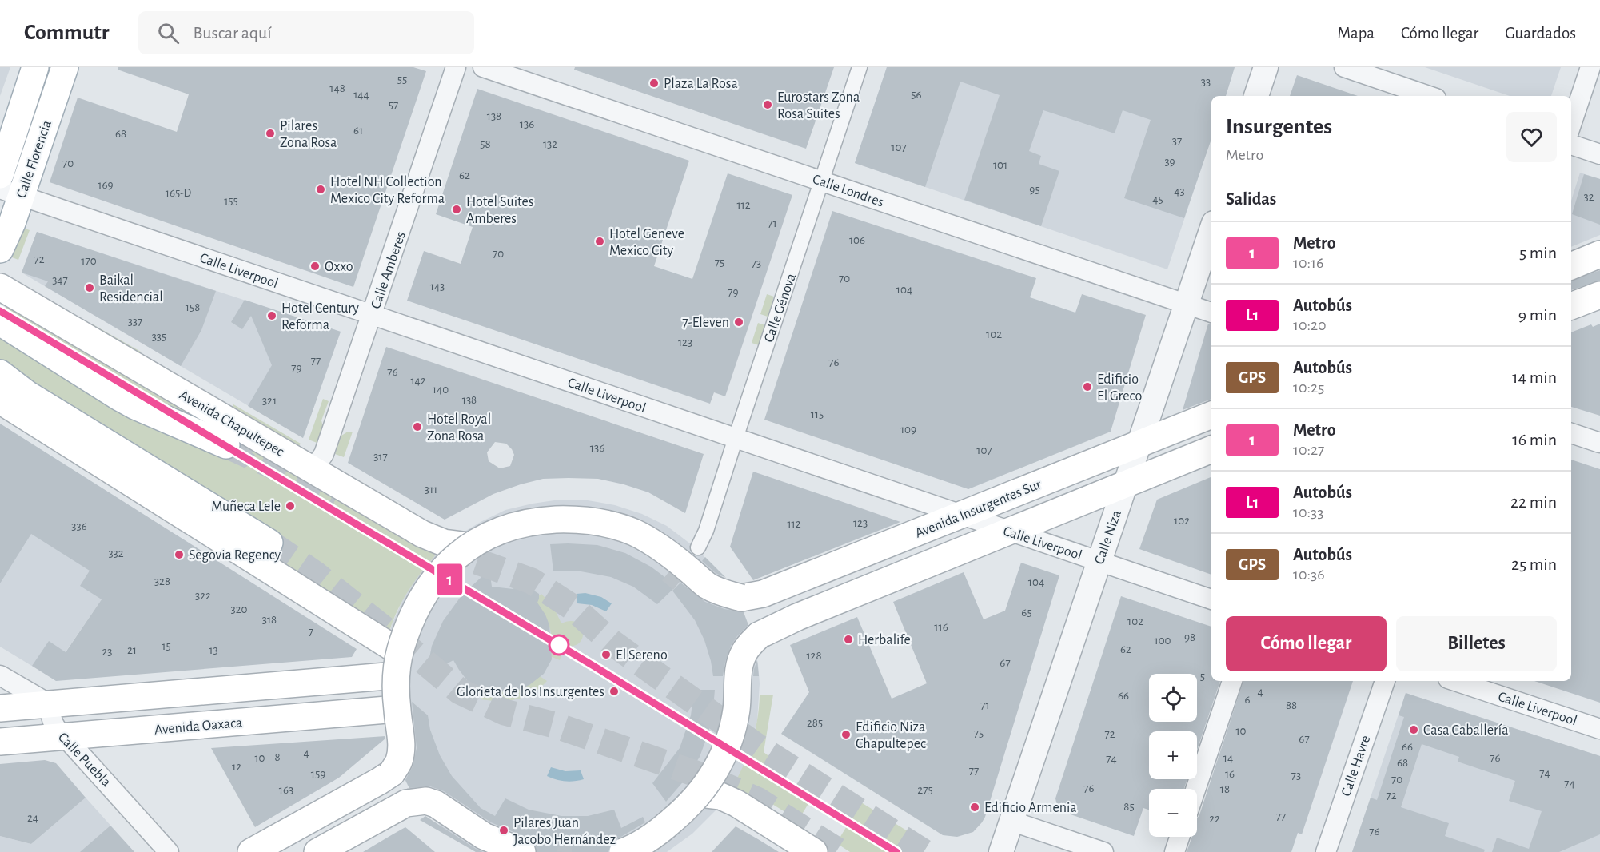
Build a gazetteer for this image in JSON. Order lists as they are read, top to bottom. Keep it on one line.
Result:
{"streets":{"main road":["Calle Florencia","Avenida Chapultepec","Avenida Insurgentes Sur","Avenida Oaxaca"],"street":["Calle Londres","Calle Liverpool","Calle Amberes","Calle Génova","Calle Niza","Calle Puebla","Calle Havre"]},"crossings":[["Calle Florencia","Calle Liverpool"],["Calle Londres","Calle Génova"],["Calle Londres","Calle Niza"],["Calle Liverpool","Calle Amberes"],["Calle Liverpool","Calle Génova"],["Calle Liverpool","Avenida Insurgentes Sur"],["Calle Liverpool","Calle Niza"],["Calle Amberes","Avenida Chapultepec"],["Avenida Chapultepec","Avenida Insurgentes Sur"],["Avenida Insurgentes Sur","Calle Niza"],["Avenida Oaxaca","Calle Puebla"]],"places":["Plaza La Rosa","Eurostars Zona Rosa Suites","Pilares Zona Rosa","Hotel NH Collection Mexico City Reforma","Hotel Suites Amberes","Hotel Geneve Mexico City","Oxxo","Baikal Residencial","Hotel Century Reforma","7-Eleven","Edificio El Greco","Hotel Royal Zona Rosa","Muñeca Lele","Segovia Regency","Herbalife","El Sereno","Glorieta de los Insurgentes","Casa Caballería","Edificio Niza Chapultepec","Edificio Armenia","Pilares Juan Jacobo Hernández"],"lines":["metro line 1"],"house_numbers":["55","33","148","144","56","57","138","136","61","68","37","58","132","107","39","70","101","62","169","95","43","165-D","32","45","155","112","71","106","70","72","170","75","73","70","347","143","104","79","158","337","102","335","123","77","76","79","76","142","140","138","321","115","109","136","107","317","311","102","123","112","336","332","328","104","322","320","65","318","102","116","7","98","100","15","62","21","13","23","128","67","5","4","66","6","71","88","285","10","75","72","67","66","4","8","10","14","76","74","68","12","77","74","159","16","73","70","74","76","18","163","275","72","85","77","24","22","76"],"page":{"header":"Commutr","search":"Buscar aquí","nav":["Mapa","Cómo llegar","Guardados"],"on_map":"1","heading":[["Insurgentes","Metro"],"Salidas"],"list":[{"mark":"1","name":"Metro","note":"10:16","value":"5 min"},{"mark":"L1","name":"Autobús","note":"10:20","value":"9 min"},{"mark":"GPS","name":"Autobús","note":"10:25","value":"14 min"},{"mark":"1","name":"Metro","note":"10:27","value":"16 min"},{"mark":"L1","name":"Autobús","note":"10:33","value":"22 min"},{"mark":"GPS","name":"Autobús","note":"10:36","value":"25 min"}],"buttons":["Cómo llegar","Billetes"],"map_buttons":["+","−"]}}
